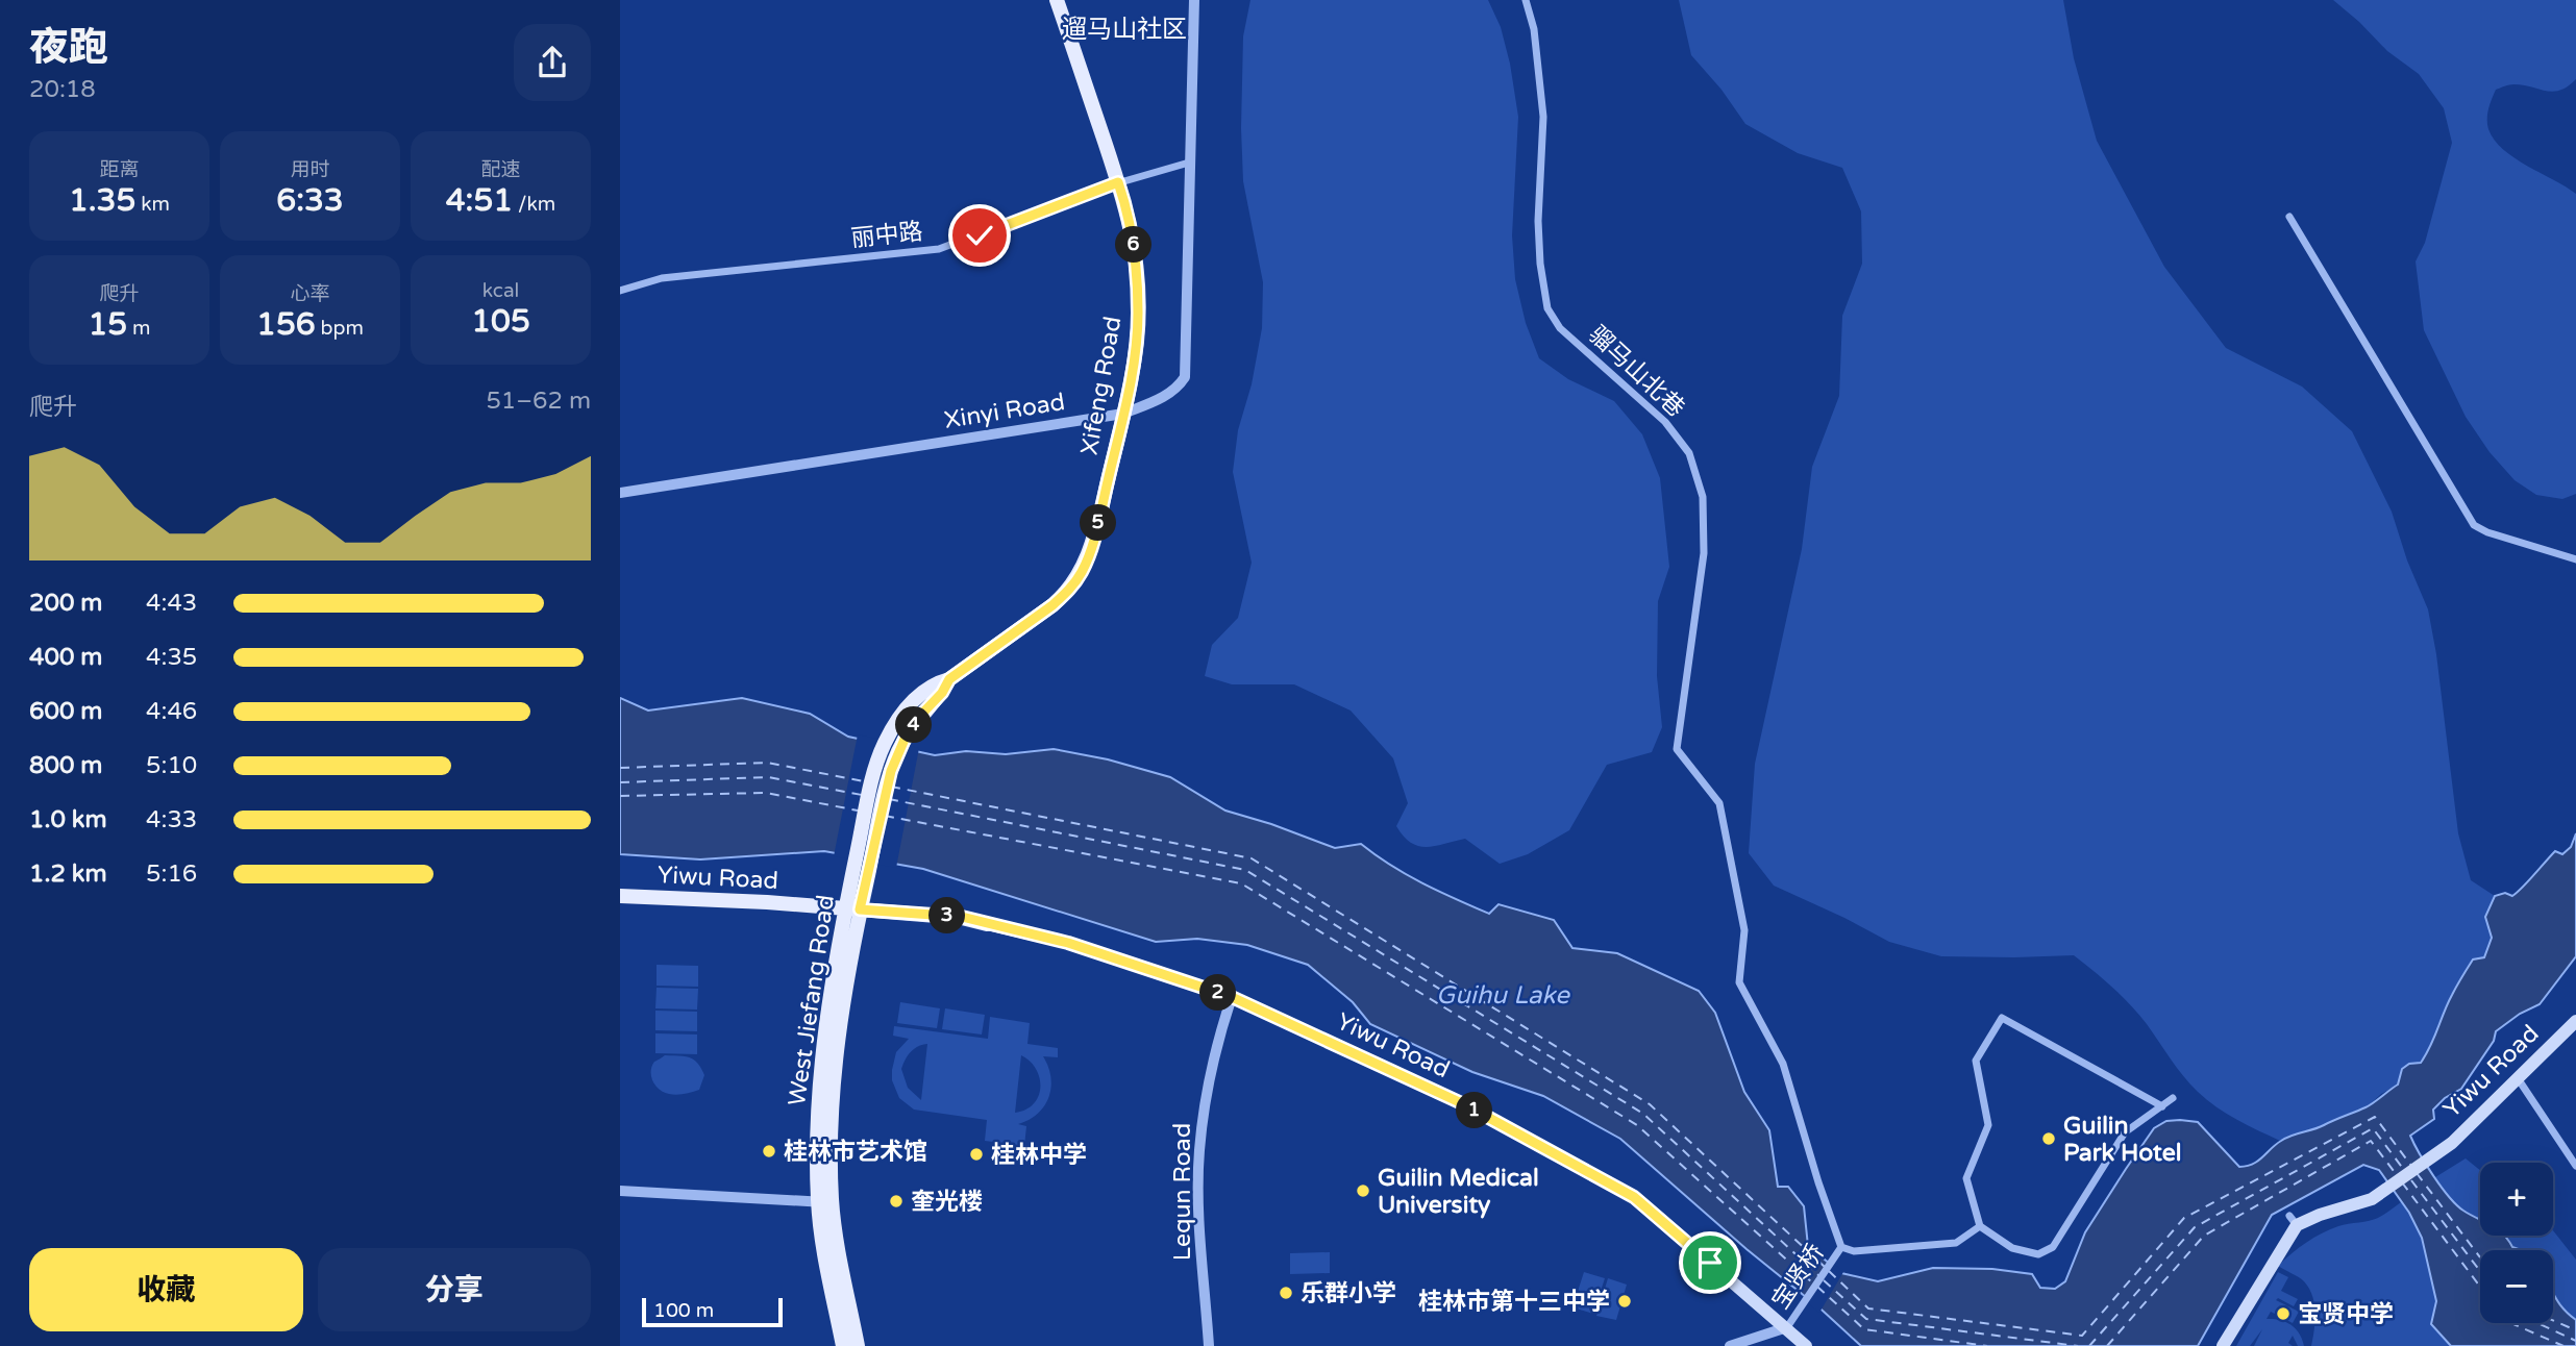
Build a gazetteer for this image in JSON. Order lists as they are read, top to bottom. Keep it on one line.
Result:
{"streets":{"main road":["Xifeng Road","Yiwu Road","West Jiefang Road"],"street":["丽中路","骝马山北巷","Xinyi Road","Lequn Road","宝贤桥"]},"crossings":[["丽中路","Xifeng Road"],["丽中路","Xinyi Road"],["骝马山北巷","宝贤桥"],["Xifeng Road","Xinyi Road"],["Xifeng Road","West Jiefang Road"],["Yiwu Road","West Jiefang Road"],["Yiwu Road","Lequn Road"],["Yiwu Road","宝贤桥"]],"districts":["遛马山社区"],"water":["Guihu Lake"],"places":["Guilin Park Hotel","桂林市艺术馆","桂林中学","Guilin Medical University","奎光楼","乐群小学","桂林市第十三中学","宝贤中学"],"scale_bar":"100 m","page":{"heading":["夜跑","20:18"],"stats":[["距离","1.35 km"],["用时","6:33"],["配速","4:51 /km"],["爬升","15 m"],["心率","156 bpm"],["kcal","105"]],"pins":["6","5","4","3","2","1"],"chart":["爬升","51–62 m"],"list":[{"name":"200 m","note":"4:43"},{"name":"400 m","note":"4:35"},{"name":"600 m","note":"4:46"},{"name":"800 m","note":"5:10"},{"name":"1.0 km","note":"4:33"},{"name":"1.2 km","note":"5:16"}],"map_buttons":["+","−"],"buttons":["收藏","分享"],"scale":"100 m"}}
